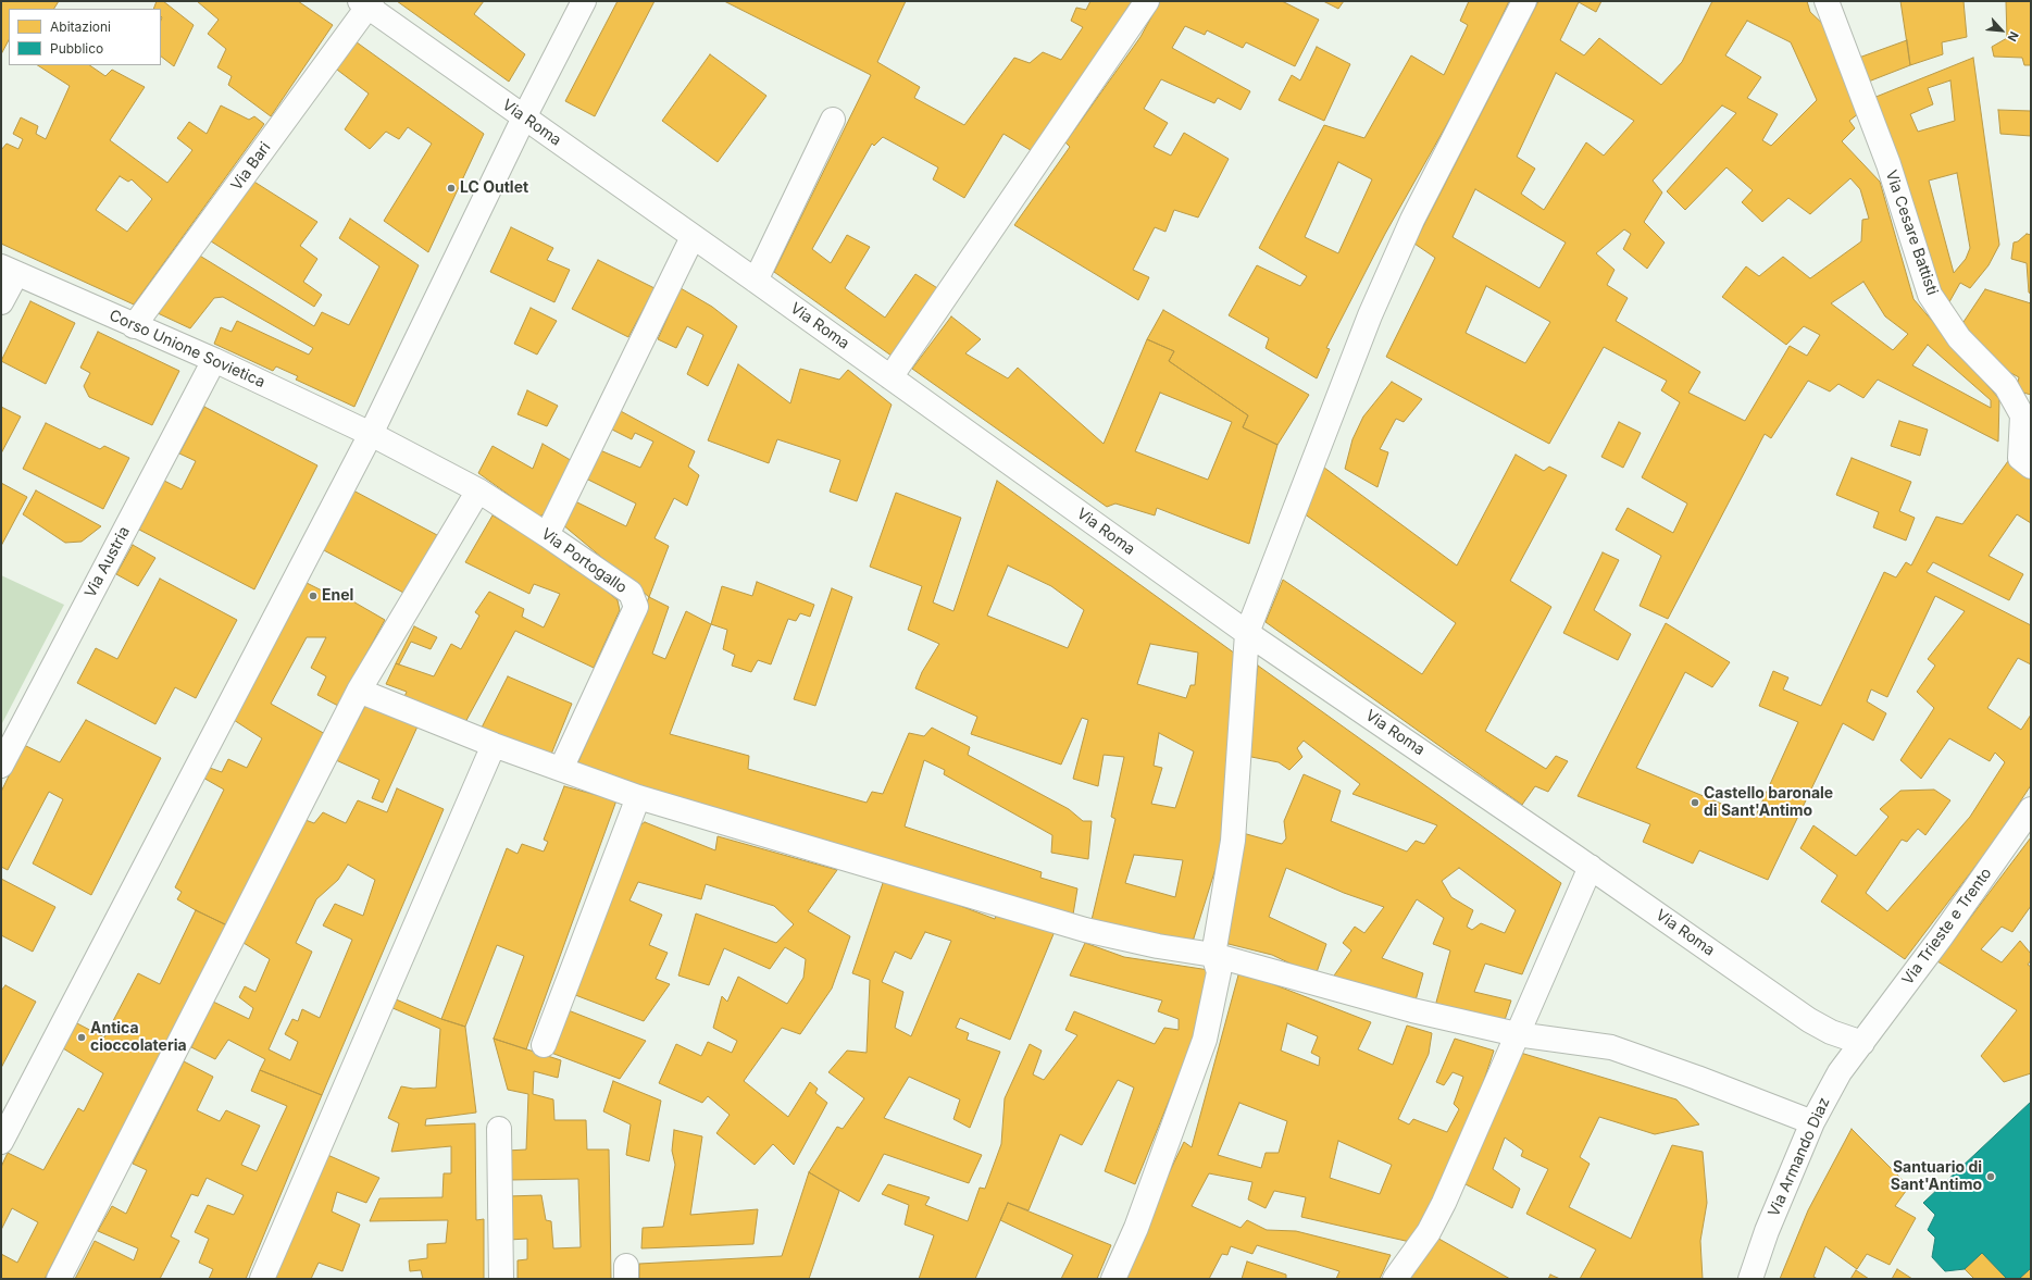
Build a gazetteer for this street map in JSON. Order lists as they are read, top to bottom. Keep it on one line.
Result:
{"streets":{"street":["Via Roma","Via Bari","Via Cesare Battisti","Corso Unione Sovietica","Via Portogallo","Via Austria","Via Trieste e Trento","Via Armando Diaz"]},"crossings":[["Via Roma","Via Bari"],["Via Roma","Via Trieste e Trento"],["Via Roma","Via Armando Diaz"],["Via Bari","Corso Unione Sovietica"],["Corso Unione Sovietica","Via Portogallo"],["Corso Unione Sovietica","Via Austria"],["Via Trieste e Trento","Via Armando Diaz"]],"places":["LC Outlet","Enel","Castello baronale di Sant'Antimo","Antica cioccolateria","Santuario di Sant'Antimo"],"legend":["Abitazioni","Pubblico"],"north":"bottom right"}
